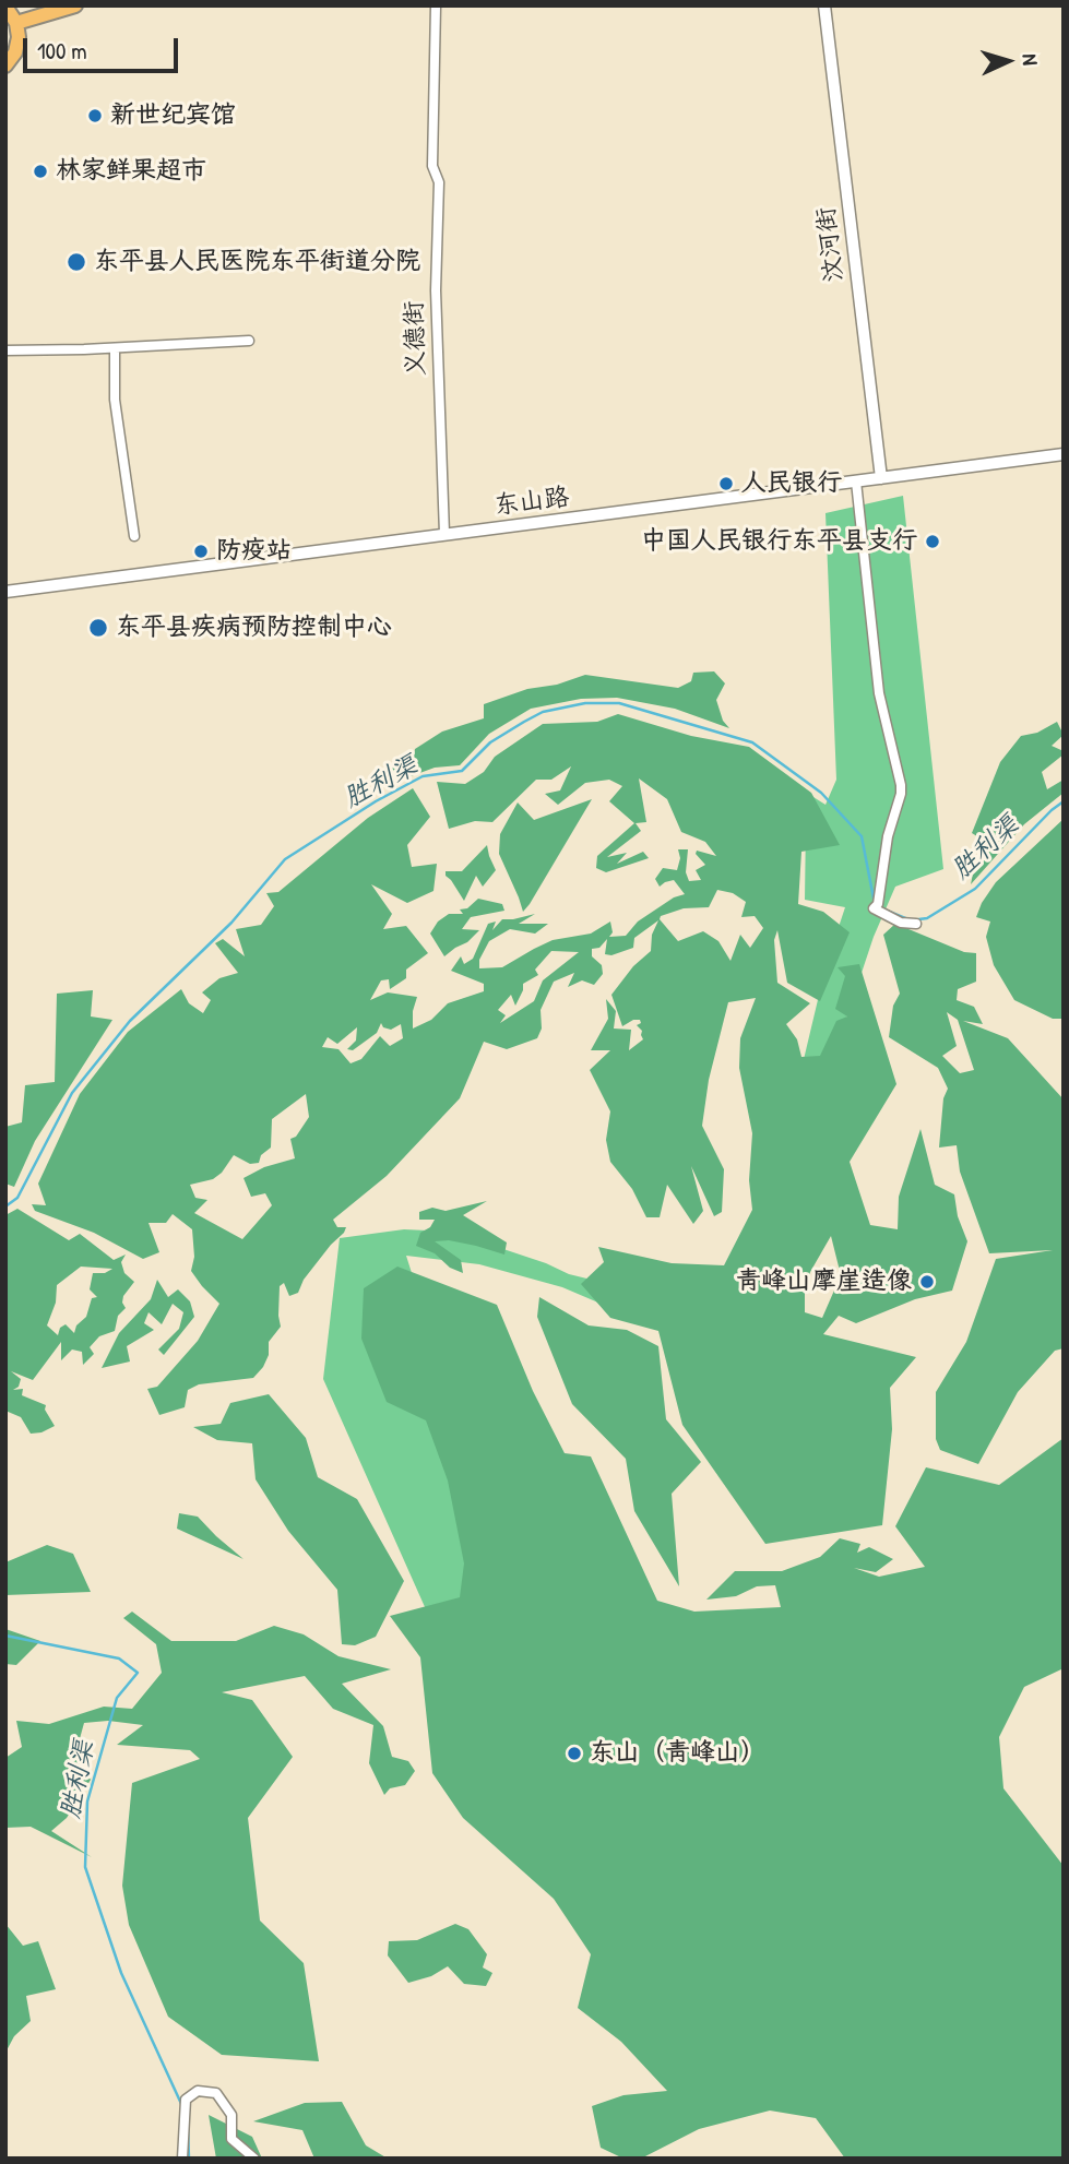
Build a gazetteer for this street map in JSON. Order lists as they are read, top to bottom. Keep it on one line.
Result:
{"streets":{"street":["汶河街","义德街","东山路"]},"crossings":[["汶河街","东山路"],["义德街","东山路"]],"water":["胜利渠"],"places":["新世纪宾馆","林家鲜果超市","东平县人民医院东平街道分院","人民银行","中国人民银行东平县支行","防疫站","东平县疾病预防控制中心","青峰山摩崖造像","东山（青峰山）"],"scale_bar":"100 m","north":"right"}
